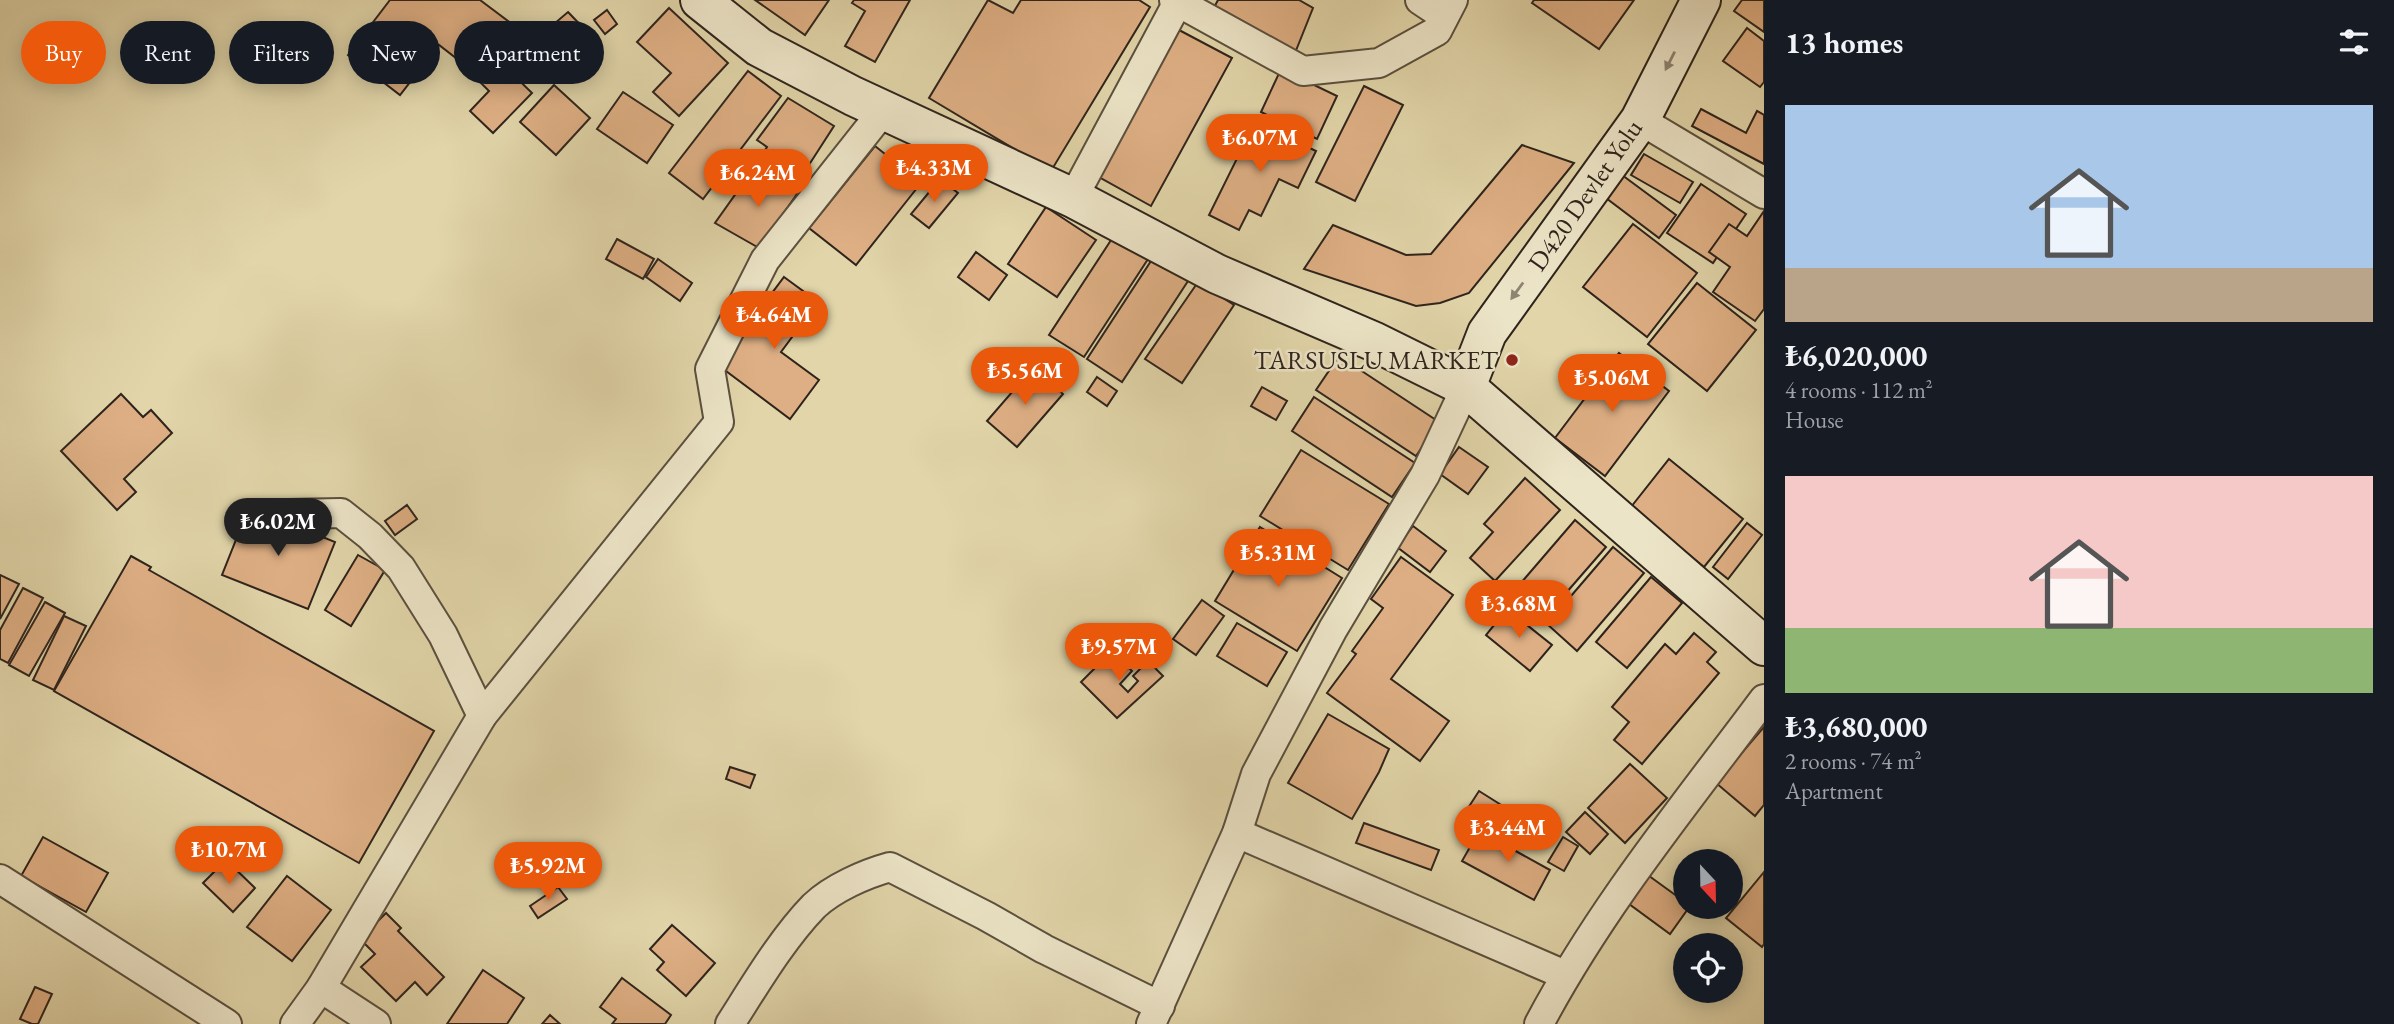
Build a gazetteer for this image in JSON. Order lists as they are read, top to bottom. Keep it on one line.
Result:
{"streets":{"street":["D420 Devlet Yolu"]},"one_way":["D420 Devlet Yolu"],"places":["TARSUSLU MARKET"],"north":"bottom","page":{"heading":"13 homes","chip":["Buy","Rent","Filters","New","Apartment"],"list":[{"name":"₺6,020,000","note":"4 rooms · 112 m² · House"},{"name":"₺3,680,000","note":"2 rooms · 74 m² · Apartment"}],"price":["₺6.07M","₺4.33M","₺6.24M","₺4.64M","₺5.56M","₺5.06M","₺6.02M","₺5.31M","₺3.68M","₺9.57M","₺3.44M","₺10.7M","₺5.92M"]}}
